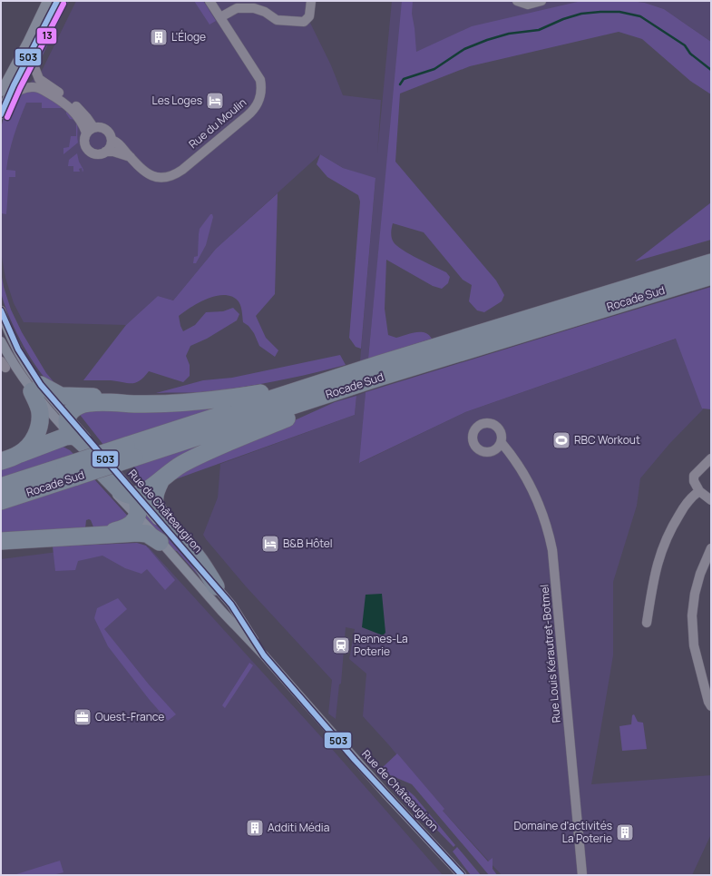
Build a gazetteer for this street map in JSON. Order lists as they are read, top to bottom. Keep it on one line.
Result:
{"streets":{"highway":["Rocade Sud"],"main road":["Rue de Châteaugiron"],"street":["Rue du Moulin","Rue Louis Kérautret-Botmel"]},"places":{"building":["L'Éloge","Additi Média","Domaine d'activités La Poterie"],"hotel":["Les Loges","B&B Hôtel"],"sports":["RBC Workout"],"station":["Rennes-La Poterie"],"office":["Ouest-France"]},"lines":["transit line 503","transit line 13"]}
